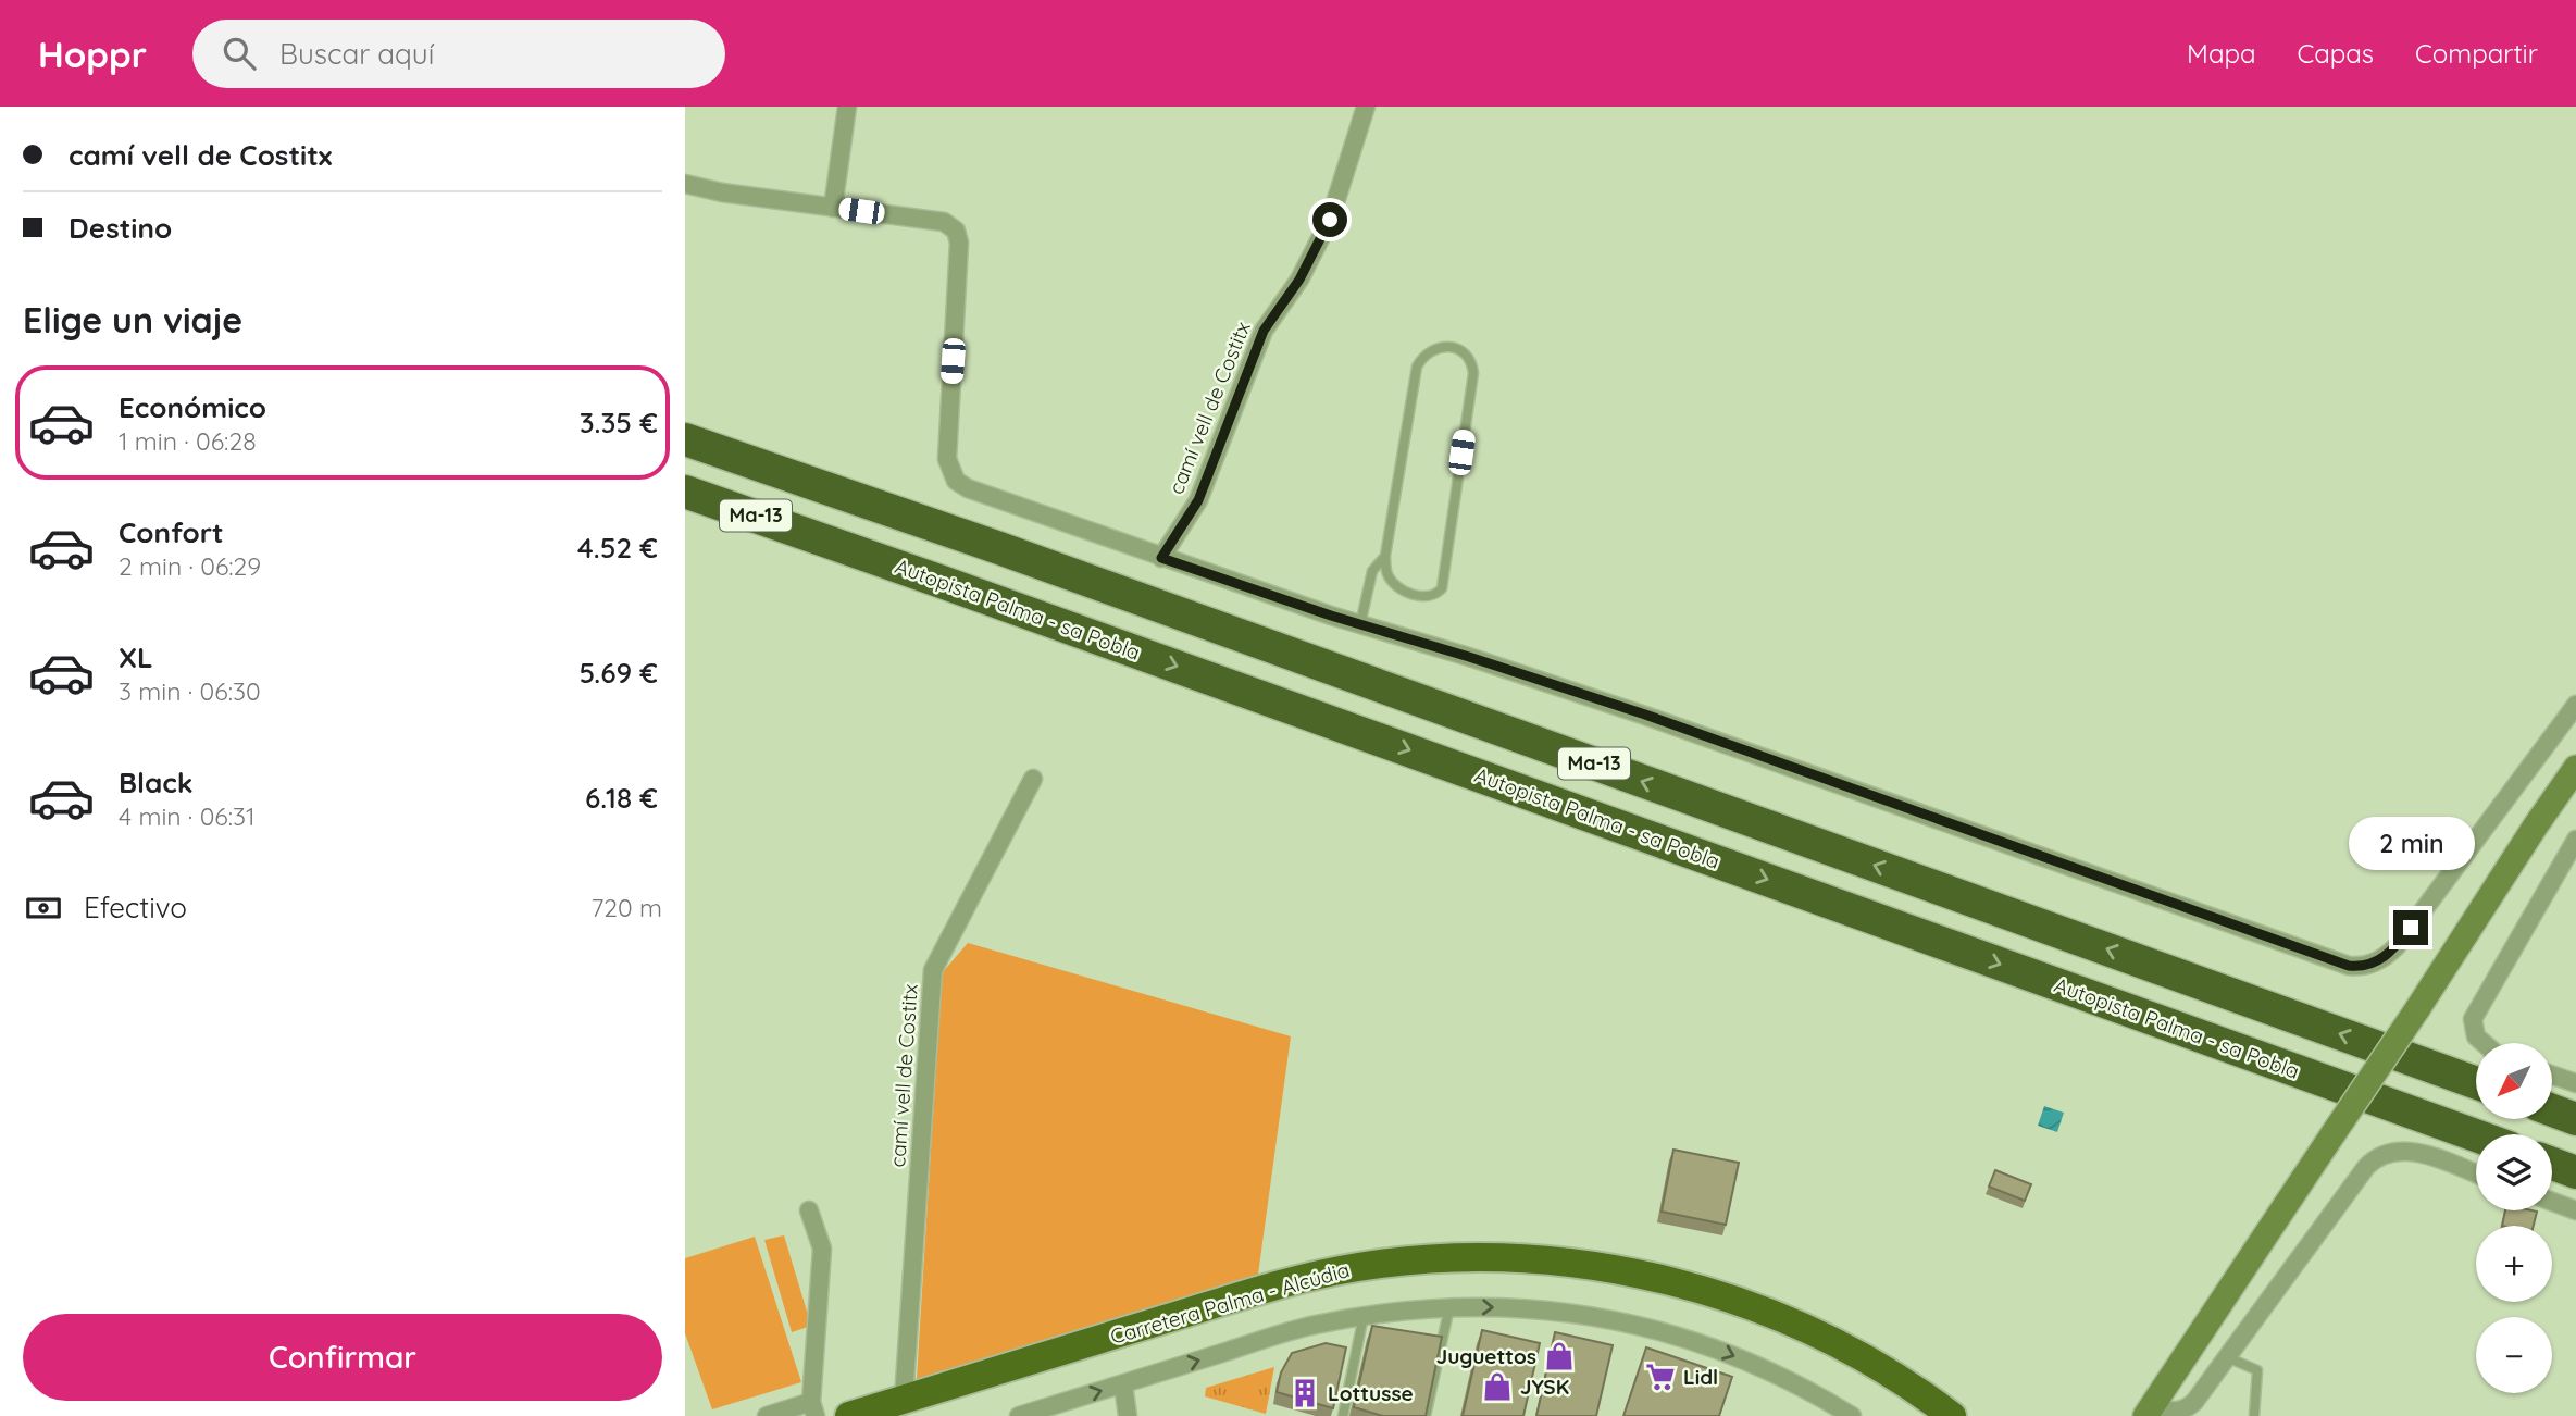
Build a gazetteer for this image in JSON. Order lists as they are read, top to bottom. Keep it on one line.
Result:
{"streets":{"highway":["Ma-13","Autopista Palma - sa Pobla","Carretera Palma - Alcúdia"],"street":["camí vell de Costitx"]},"crossings":[["camí vell de Costitx","Carretera Palma - Alcúdia"]],"places":{"shop":["Juguettos","JYSK"],"supermarket":["Lidl"],"building":["Lottusse"]},"north":"bottom left","page":{"header":"Hoppr","search":"Buscar aquí","nav":["Mapa","Capas","Compartir"],"banner":["camí vell de Costitx","Destino"],"heading":"Elige un viaje","list":[{"name":"Económico","note":"1 min · 06:28","value":"3.35 €"},{"name":"Confort","note":"2 min · 06:29","value":"4.52 €"},{"name":"XL","note":"3 min · 06:30","value":"5.69 €"},{"name":"Black","note":"4 min · 06:31","value":"6.18 €"}],"bubble":"2 min","pay":["Efectivo","720 m"],"map_buttons":["+","−"],"buttons":"Confirmar"}}
